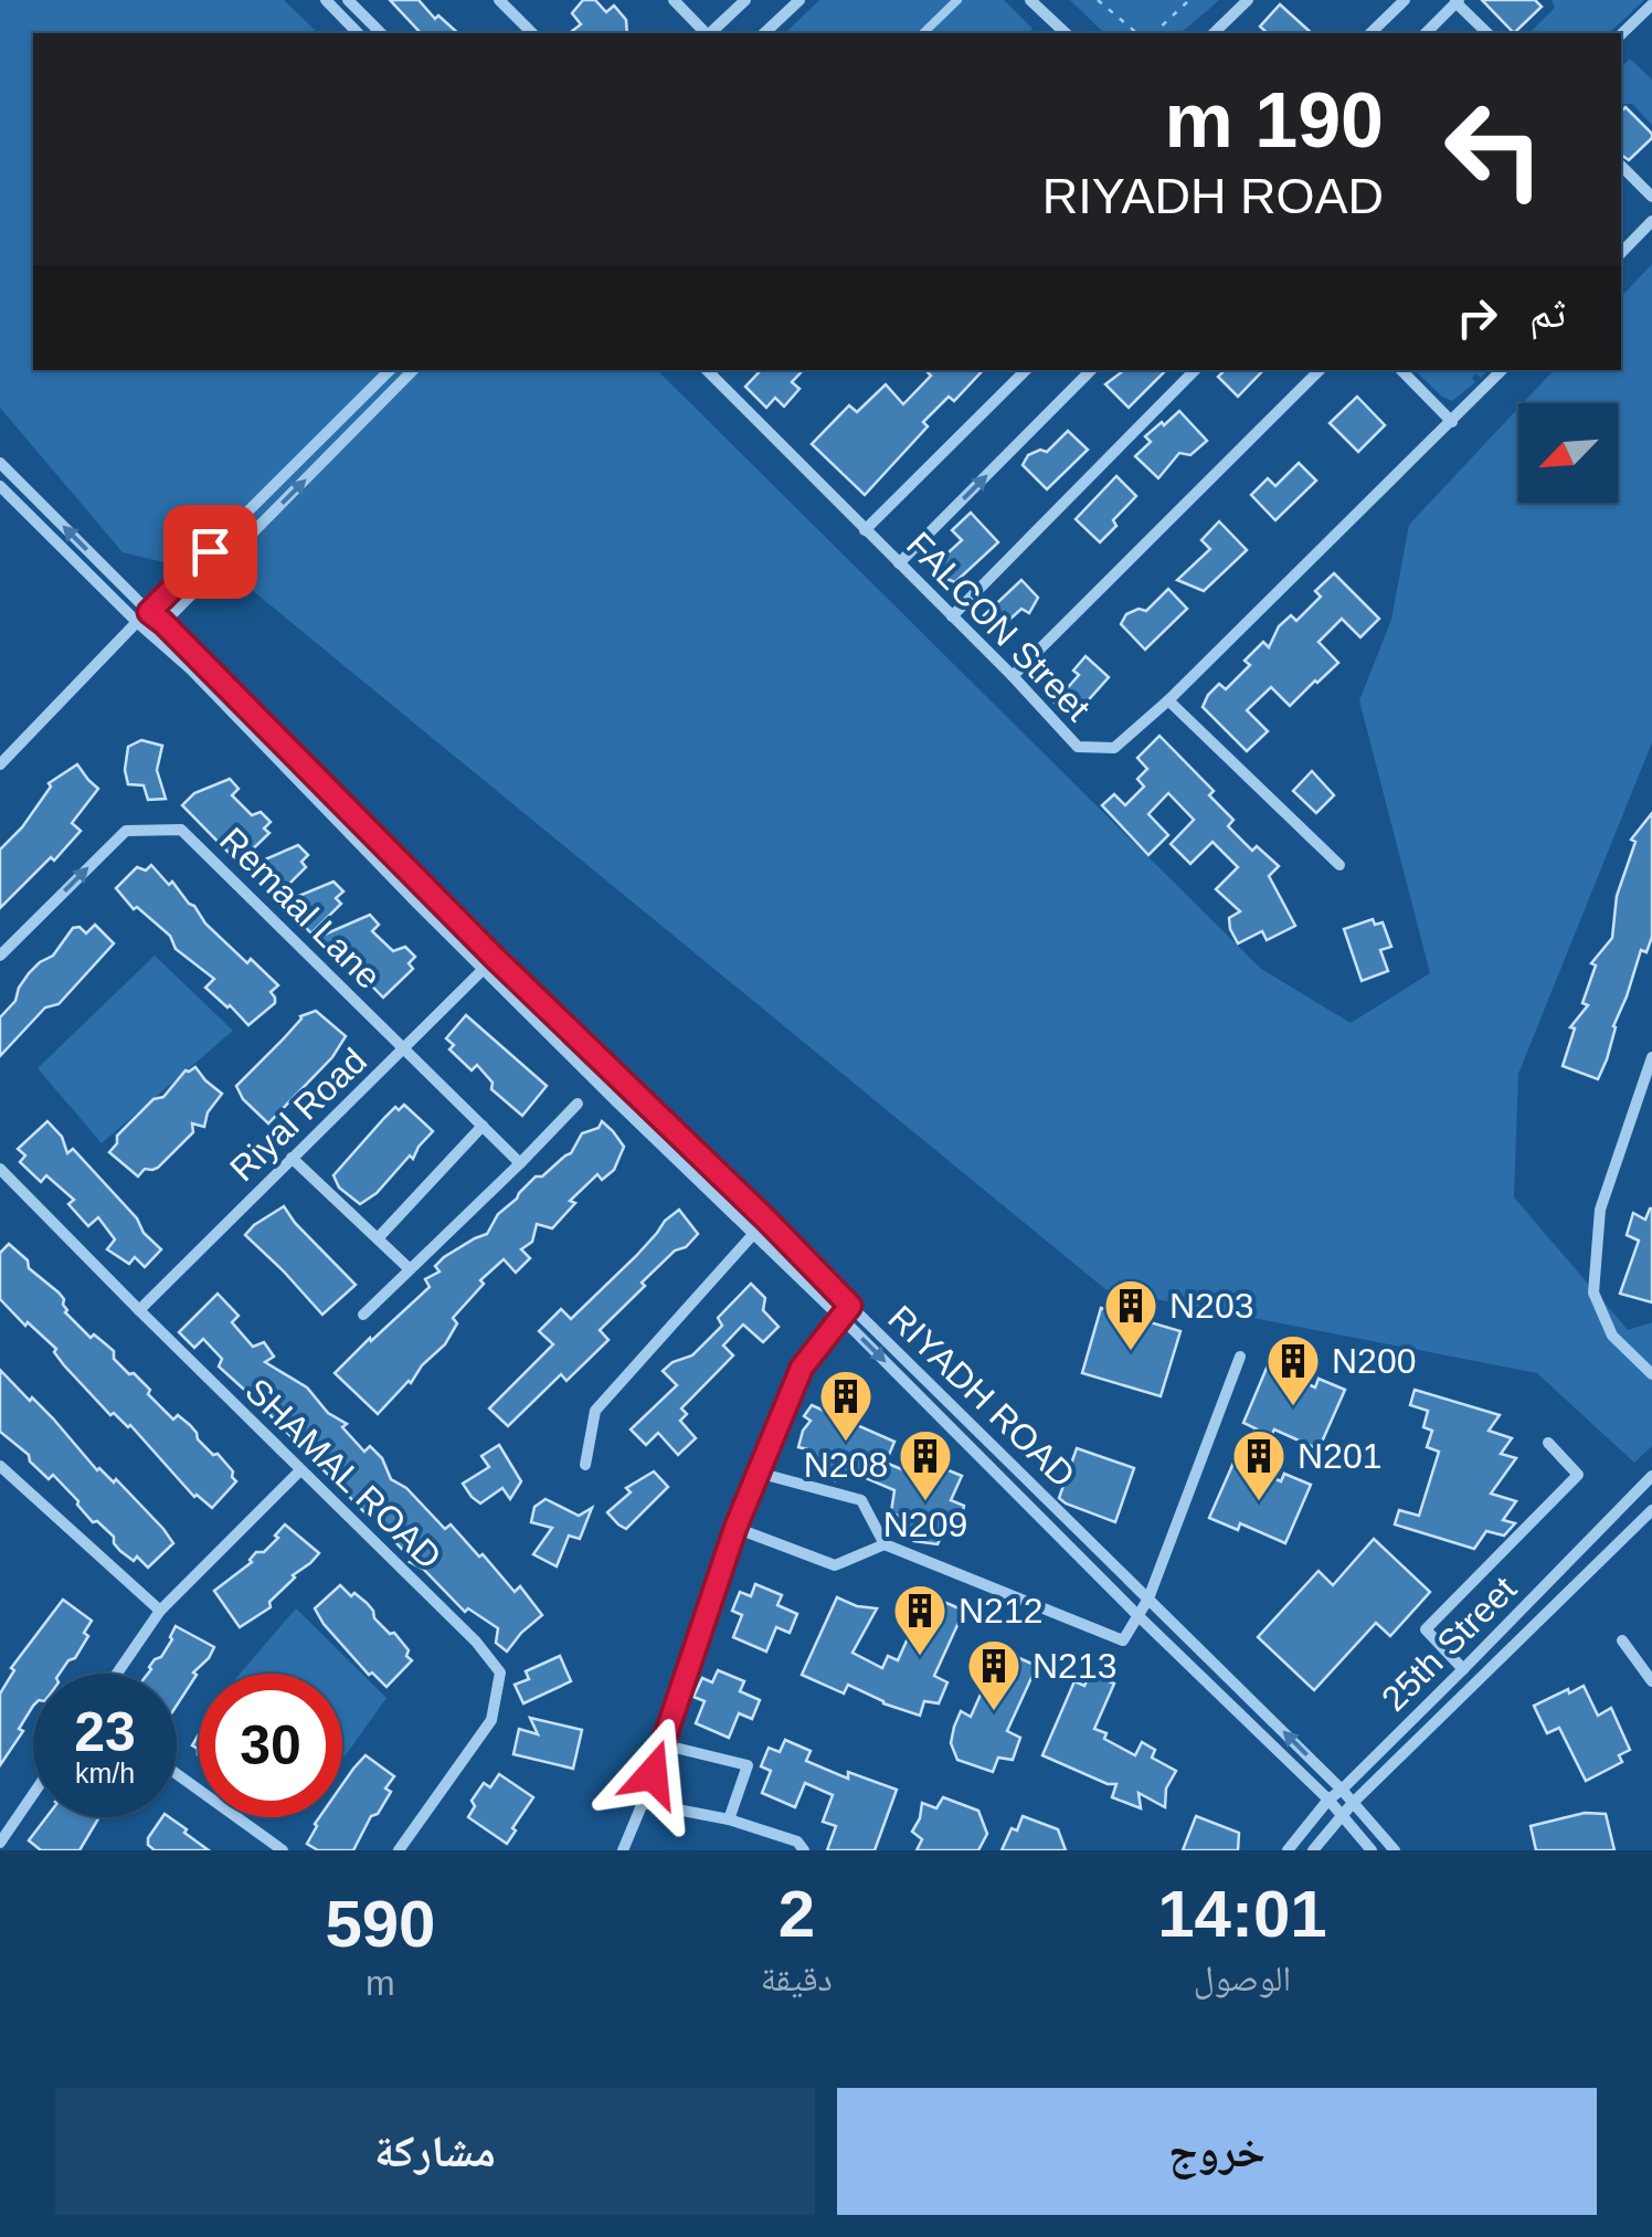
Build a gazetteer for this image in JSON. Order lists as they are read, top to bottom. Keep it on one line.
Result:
{"streets":{"street":["FALCON Street","Remaal Lane","Riyal Road","RIYADH ROAD","SHAMAL ROAD","25th Street"]},"crossings":[["Remaal Lane","Riyal Road"],["Riyal Road","RIYADH ROAD"],["Riyal Road","SHAMAL ROAD"],["RIYADH ROAD","25th Street"]],"places":{"building":["N203","N200","N208","N209","N201","N212","N213"]},"north":"bottom left","page":{"turn":["190 m","RIYADH ROAD"],"then":"ثم","speed":"23 km/h","limit":"30","eta":["14:01","الوصول","2","دقيقة","590","m"],"buttons":["خروج","مشاركة"]}}
